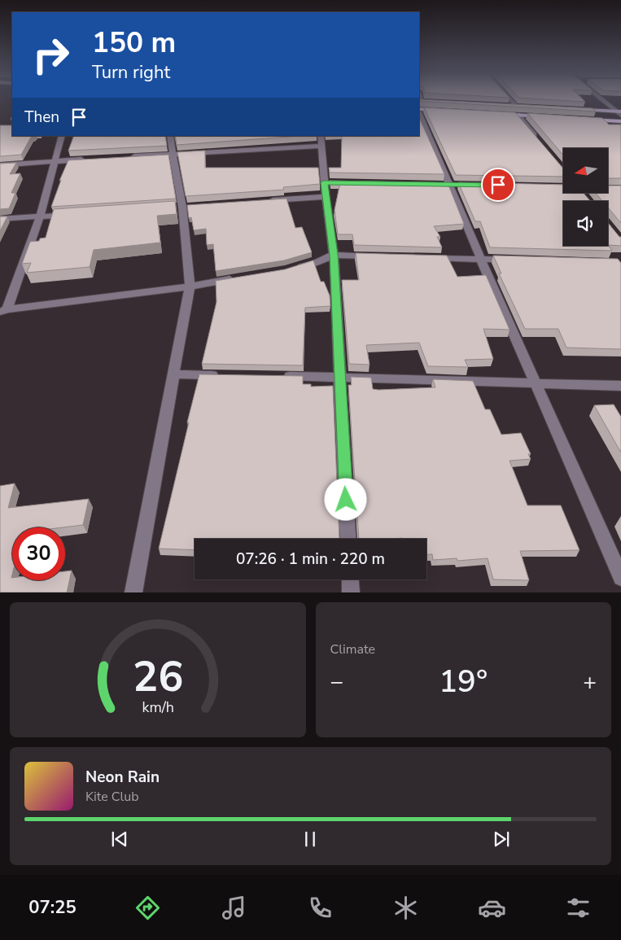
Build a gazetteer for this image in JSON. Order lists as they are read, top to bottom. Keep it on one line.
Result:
{"north":"left","page":{"turn":["150 m","Turn right"],"then":"Then","limit":"30","trip":"07:26 · 1 min · 220 m","tile":"Climate","heat":["−","19°","+"],"song":["Neon Rain","Kite Club"],"tabs":"07:25","gauge":["26","km/h"]}}
